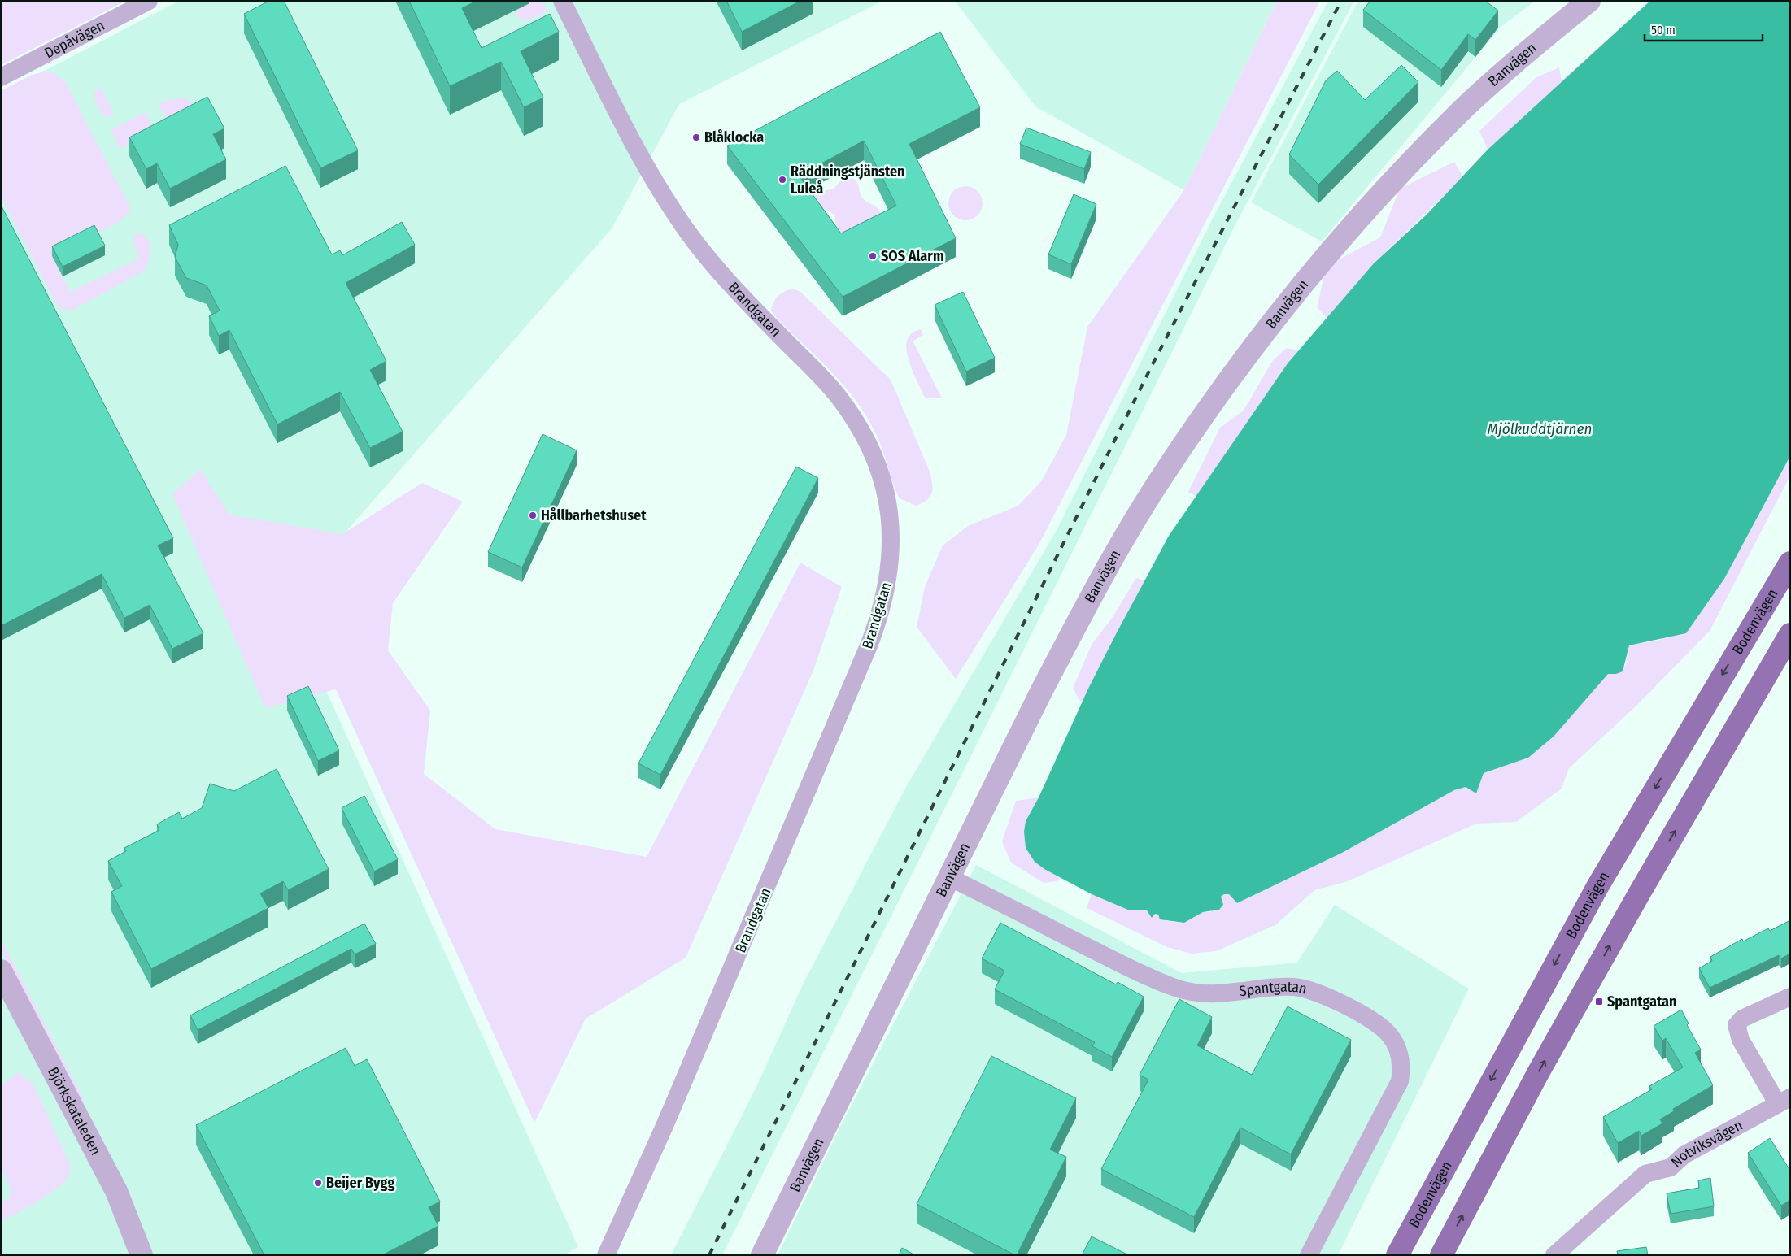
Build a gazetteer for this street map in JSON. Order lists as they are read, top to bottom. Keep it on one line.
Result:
{"streets":{"main road":["Bodenvägen"],"street":["Depåvägen","Banvägen","Brandgatan","Spantgatan","Björkskataleden","Notviksvägen"]},"crossings":[["Banvägen","Spantgatan"]],"water":["Mjölkuddtjärnen"],"places":{"other":["Blåklocka","Räddningstjänsten Luleå","SOS Alarm","Hållbarhetshuset","Beijer Bygg"],"transit":["Spantgatan"]},"scale_bar":"50 m"}
